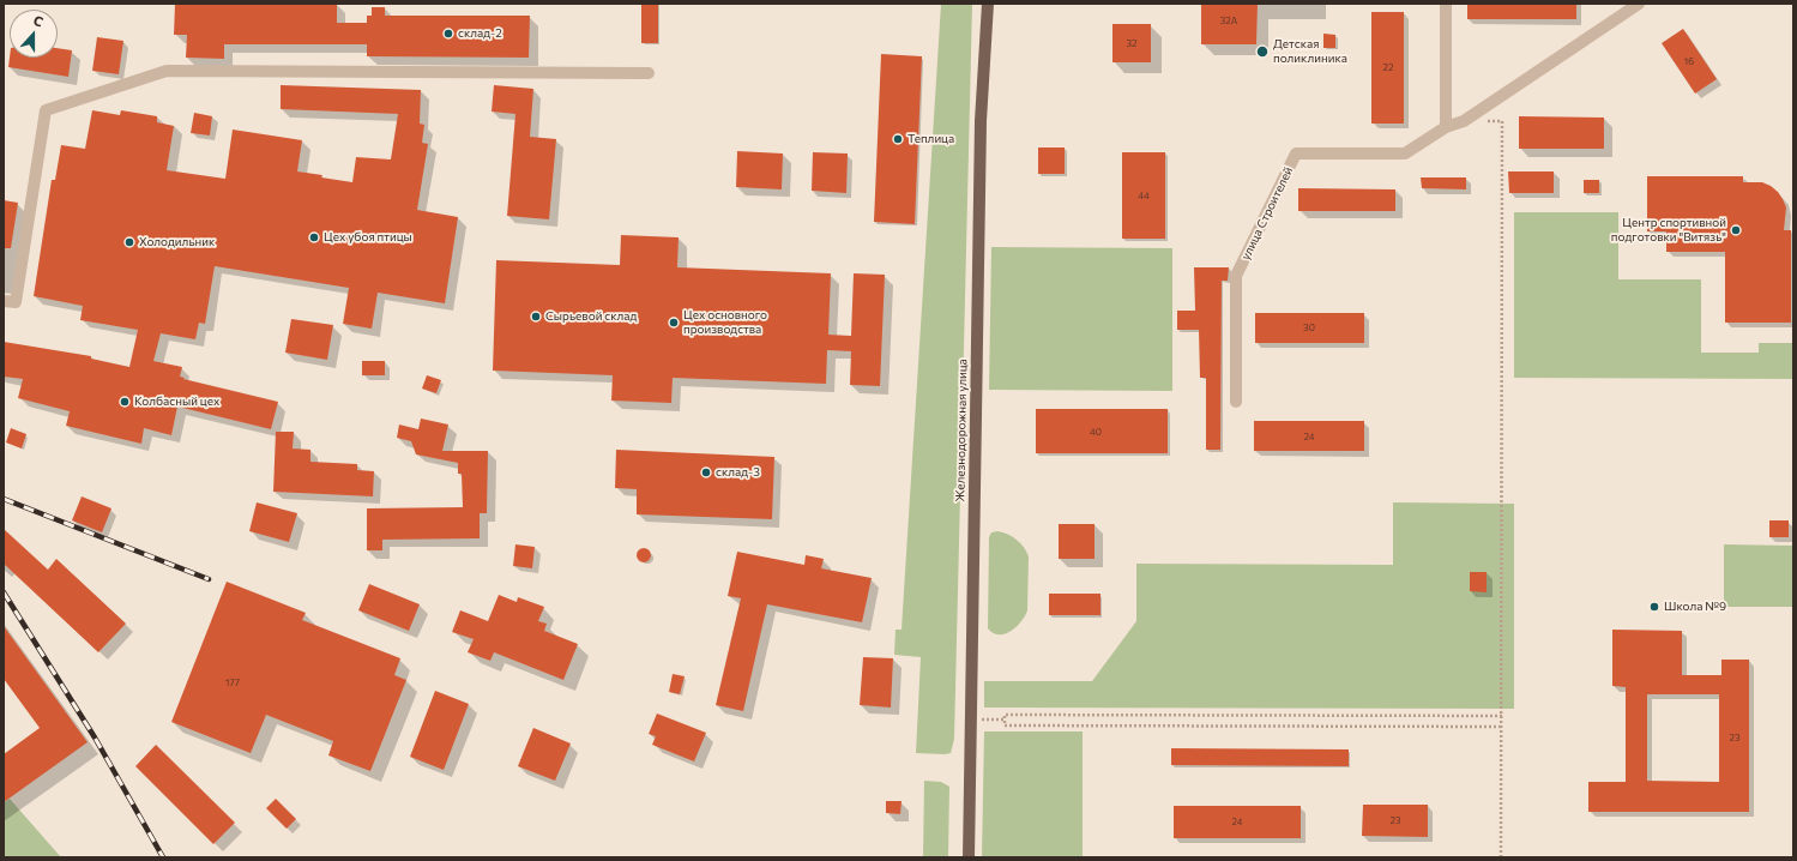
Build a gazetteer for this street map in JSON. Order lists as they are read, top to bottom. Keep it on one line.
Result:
{"streets":{"main road":["Железнодорожная улица"],"lane":["улица Строителей"]},"places":["склад-2","Детская поликлиника","Теплица","Центр спортивной подготовки \"Витязь\"","Цех убоя птицы","Холодильник","Сырьевой склад","Цех основного производства","Колбасный цех","склад-3","Школа №9"],"house_numbers":["32А","32","16","22","44","30","40","24","177","23","23","24"],"north":"top"}
